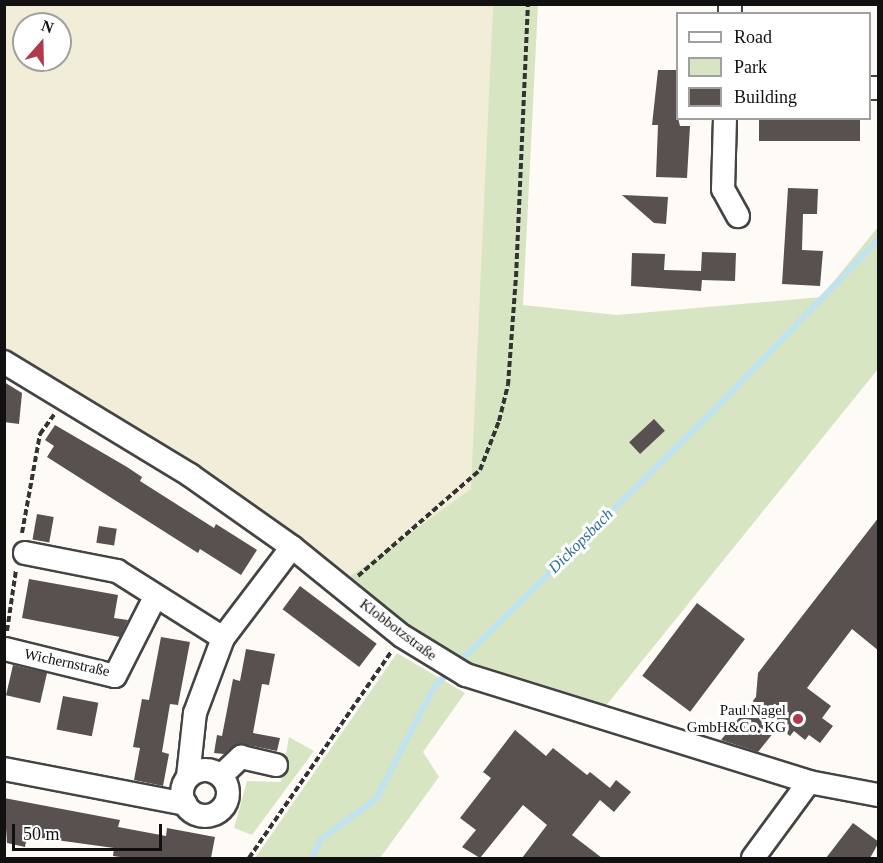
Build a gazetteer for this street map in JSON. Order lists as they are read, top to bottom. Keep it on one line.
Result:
{"streets":{"street":["Klobbotzstraße","Wichernstraße"]},"water":["Dickopsbach"],"places":["Paul Nagel GmbH&Co. KG"],"legend":["Road","Park","Building"],"scale_bar":"50 m","north":"top"}
